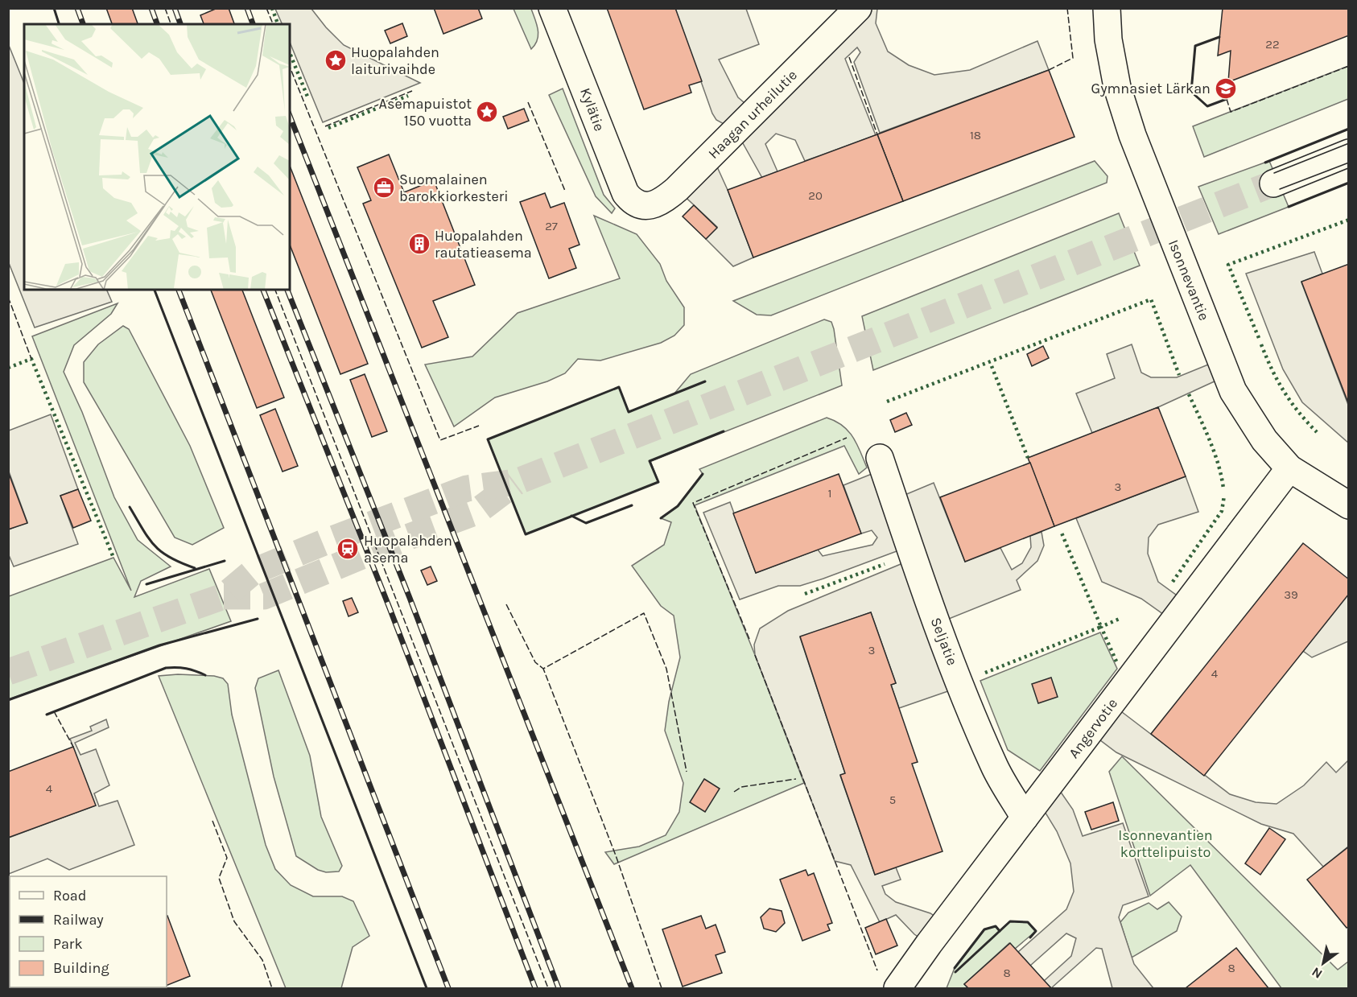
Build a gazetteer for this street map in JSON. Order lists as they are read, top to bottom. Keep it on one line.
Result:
{"streets":{"street":["Kylätie","Haagan urheilutie","Isonnevantie","Seljatie","Angervotie"]},"crossings":[["Kylätie","Haagan urheilutie"],["Isonnevantie","Angervotie"],["Seljatie","Angervotie"]],"parks":["Isonnevantien korttelipuisto"],"places":{"place":["Huopalahden laiturivaihde","Asemapuistot 150 vuotta"],"school or university":["Gymnasiet Lärkan"],"office":["Suomalainen barokkiorkesteri"],"building":["Huopalahden rautatieasema"],"station":["Huopalahden asema"]},"house_numbers":["22","18","20","27","3","1","39","3","4","4","5","8","8"],"legend":["Road","Railway","Park","Building"],"north":"bottom left"}
